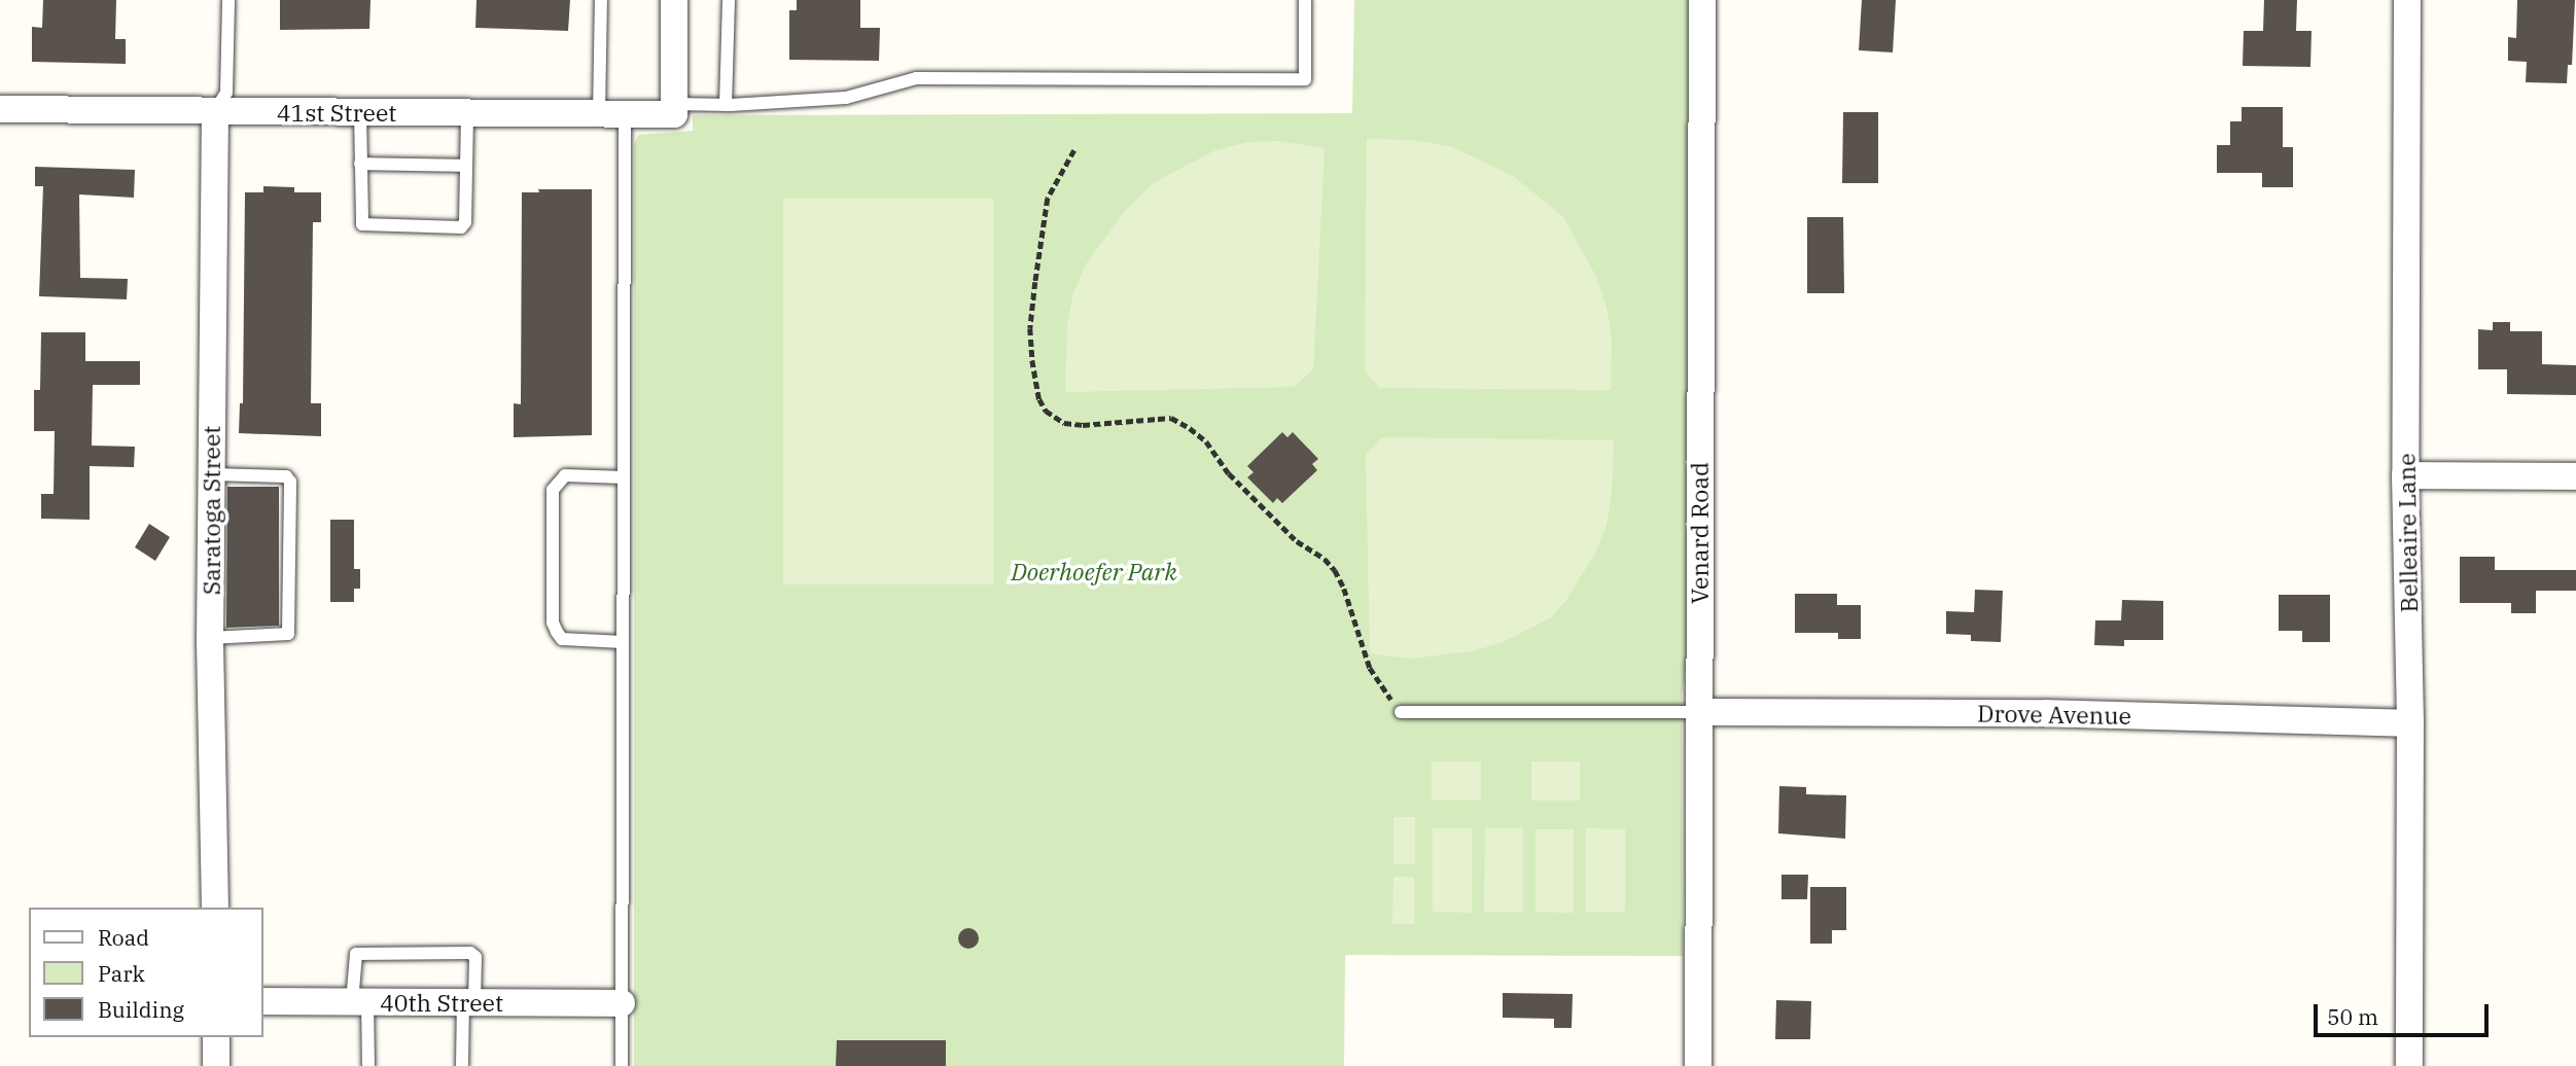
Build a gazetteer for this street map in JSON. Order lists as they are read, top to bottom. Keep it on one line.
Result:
{"streets":{"street":["41st Street","Saratoga Street","Venard Road","Belleaire Lane","Drove Avenue","40th Street"]},"crossings":[["41st Street","Saratoga Street"],["Venard Road","Drove Avenue"],["Belleaire Lane","Drove Avenue"]],"parks":["Doerhoefer Park"],"legend":["Road","Park","Building"],"scale_bar":"50 m"}
